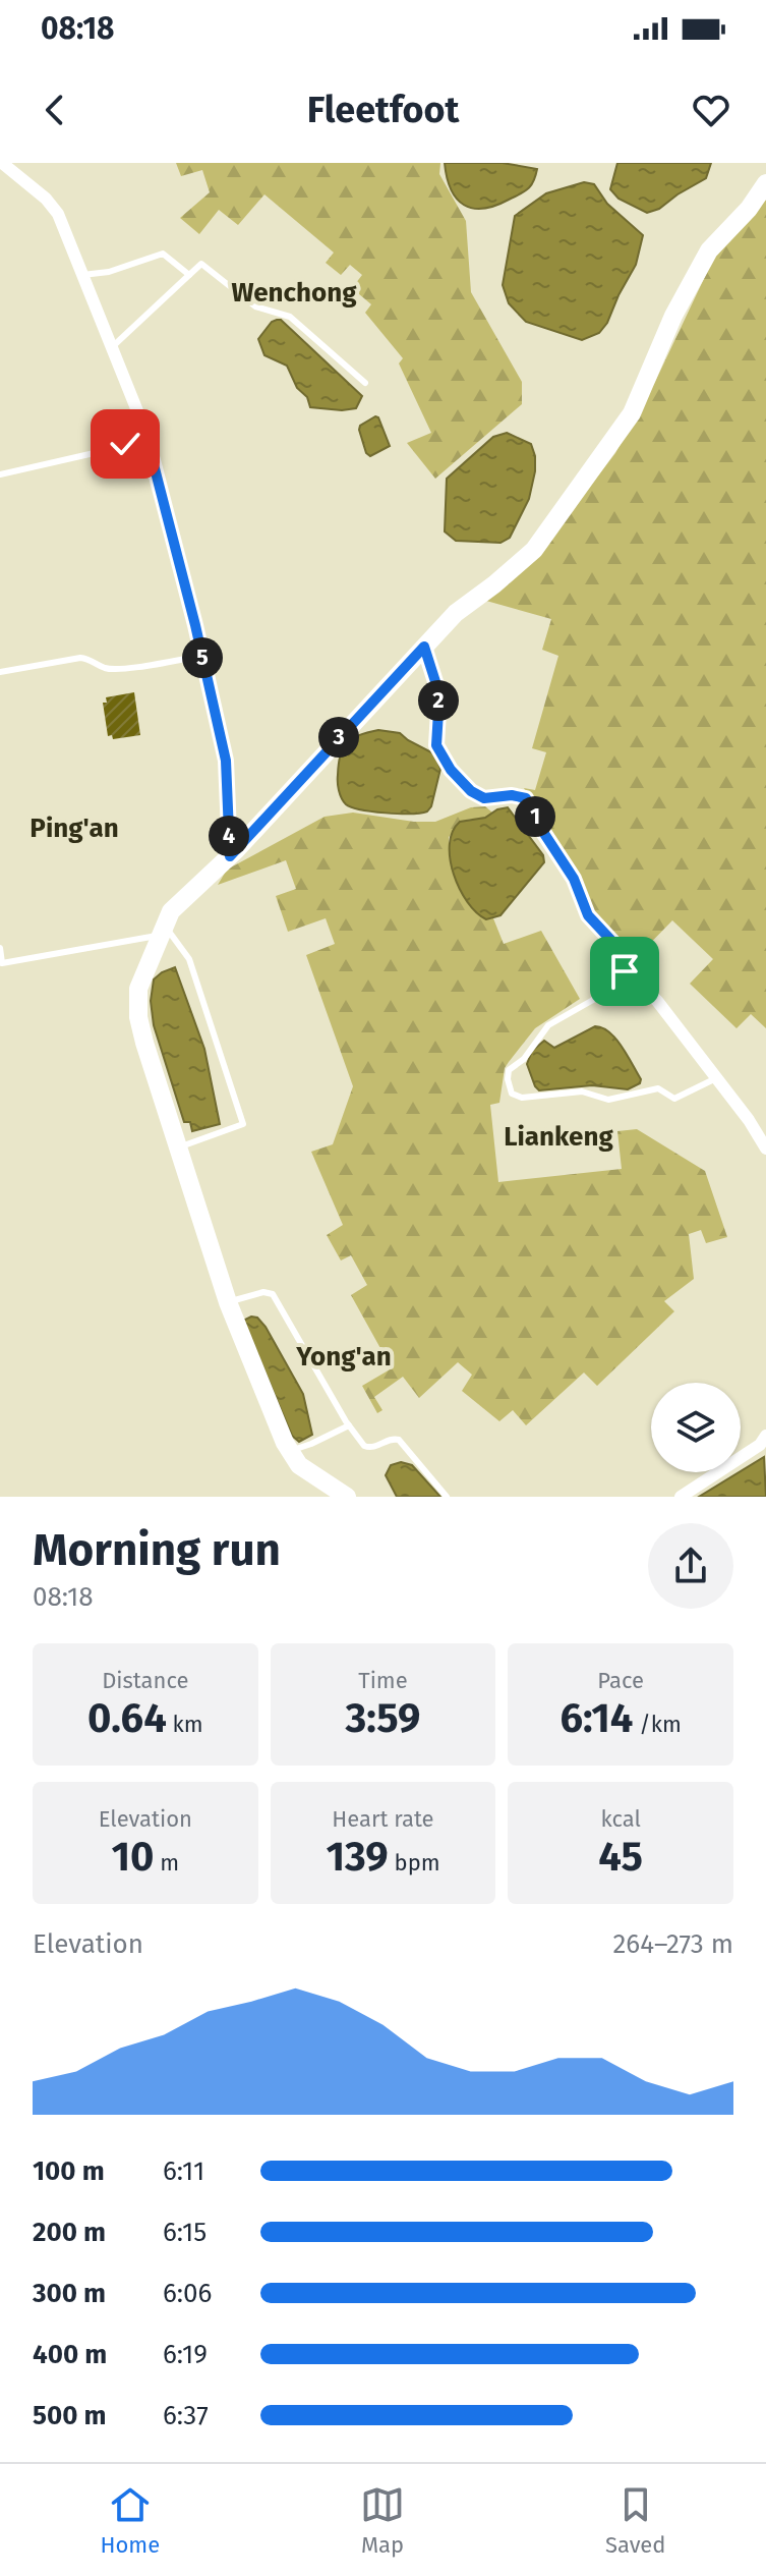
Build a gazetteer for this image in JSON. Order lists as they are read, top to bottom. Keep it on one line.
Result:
{"districts":["Wenchong","Ping'an","Liankeng","Yong'an"],"page":{"status":"08:18","header":"Fleetfoot","pins":["5","2","3","1","4"],"heading":["Morning run","08:18"],"stats":[["Distance","0.64 km"],["Time","3:59"],["Pace","6:14 /km"],["Elevation","10 m"],["Heart rate","139 bpm"],["kcal","45"]],"chart":["Elevation","264–273 m"],"list":[{"name":"100 m","note":"6:11"},{"name":"200 m","note":"6:15"},{"name":"300 m","note":"6:06"},{"name":"400 m","note":"6:19"},{"name":"500 m","note":"6:37"}],"tabs":["Home","Map","Saved"]}}
